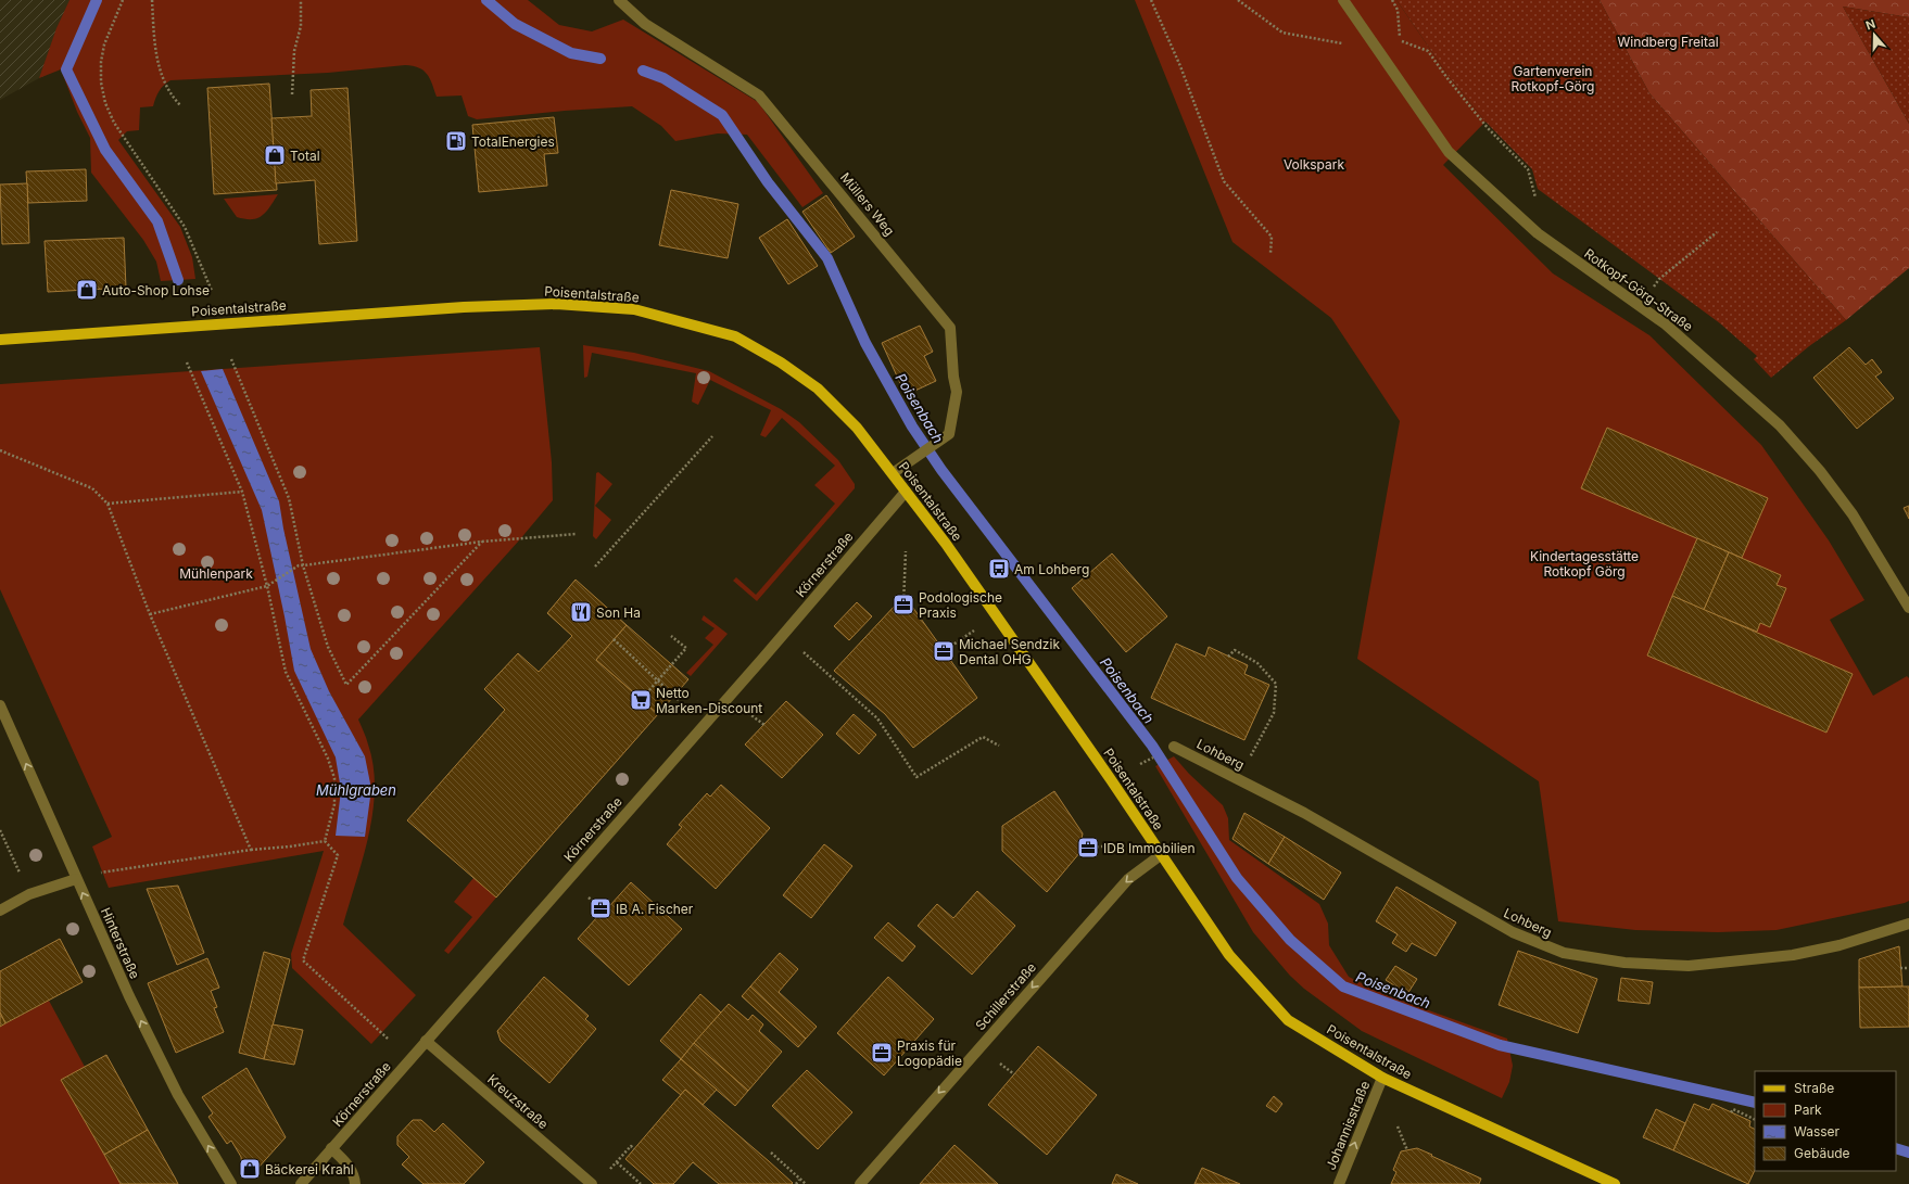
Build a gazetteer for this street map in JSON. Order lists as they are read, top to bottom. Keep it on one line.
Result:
{"streets":{"main road":["Poisentalstraße"],"street":["Müllers Weg","Rotkopf-Görg-Straße","Körnerstraße","Lohberg","Hinterstraße","Schillerstraße","Kreuzstraße","Johannisstraße"]},"crossings":[["Müllers Weg","Poisentalstraße"],["Poisentalstraße","Körnerstraße"],["Poisentalstraße","Schillerstraße"],["Poisentalstraße","Johannisstraße"],["Körnerstraße","Kreuzstraße"]],"one_way":["Hinterstraße","Schillerstraße","Johannisstraße"],"water":["Poisenbach","Mühlgraben"],"parks":["Windberg Freital","Gartenverein Rotkopf-Görg","Volkspark","Kindertagesstätte Rotkopf Görg","Mühlenpark"],"places":{"fuel station":["TotalEnergies"],"shop":["Total","Auto-Shop Lohse","Bäckerei Krahl"],"bus stop":["Am Lohberg"],"office":["Podologische Praxis","Michael Sendzik Dental OHG","IDB Immobilien","IB A. Fischer","Praxis für Logopädie"],"restaurant":["Son Ha"],"supermarket":["Netto Marken-Discount"]},"legend":["Straße","Park","Wasser","Gebäude"],"north":"top"}
